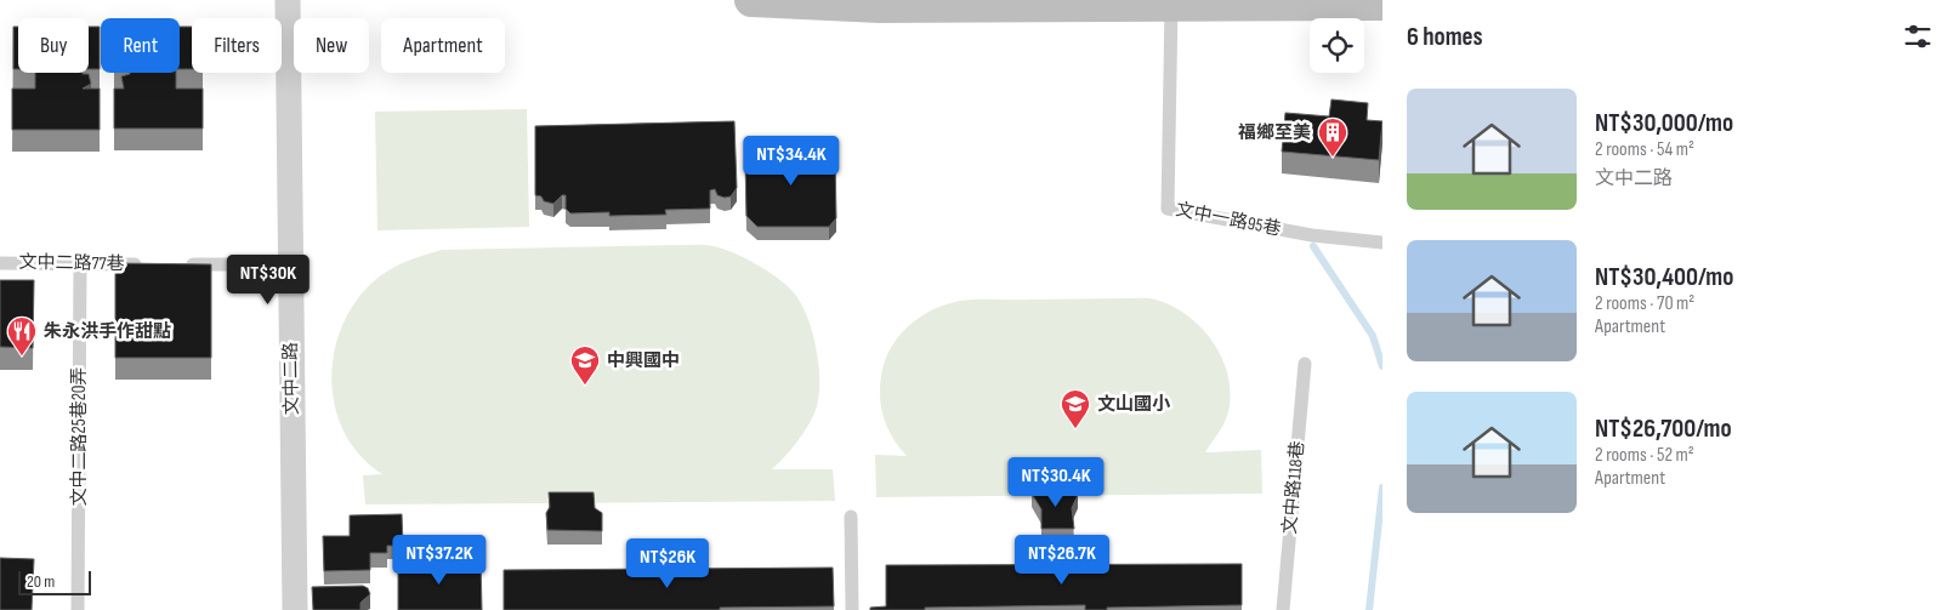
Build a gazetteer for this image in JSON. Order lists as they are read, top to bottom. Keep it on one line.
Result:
{"streets":{"street":["文中二路"],"lane":["文中一路95巷","文中二路77巷","文中二路25巷20弄","文中路118巷"]},"crossings":[["文中二路77巷","文中二路25巷20弄"]],"places":{"building":["福鄉至美"],"restaurant":["朱永洪手作甜點"],"school or university":["中興國中","文山國小"]},"scale_bar":"20 m","page":{"heading":"6 homes","chip":["Buy","Rent","Filters","New","Apartment"],"list":[{"name":"NT$30,000/mo","note":"2 rooms · 54 m² · 文中二路"},{"name":"NT$30,400/mo","note":"2 rooms · 70 m² · Apartment"},{"name":"NT$26,700/mo","note":"2 rooms · 52 m² · Apartment"}],"price":["NT$34.4K","NT$30K","NT$30.4K","NT$37.2K","NT$26.7K","NT$26K"],"scale":"20 m"}}
